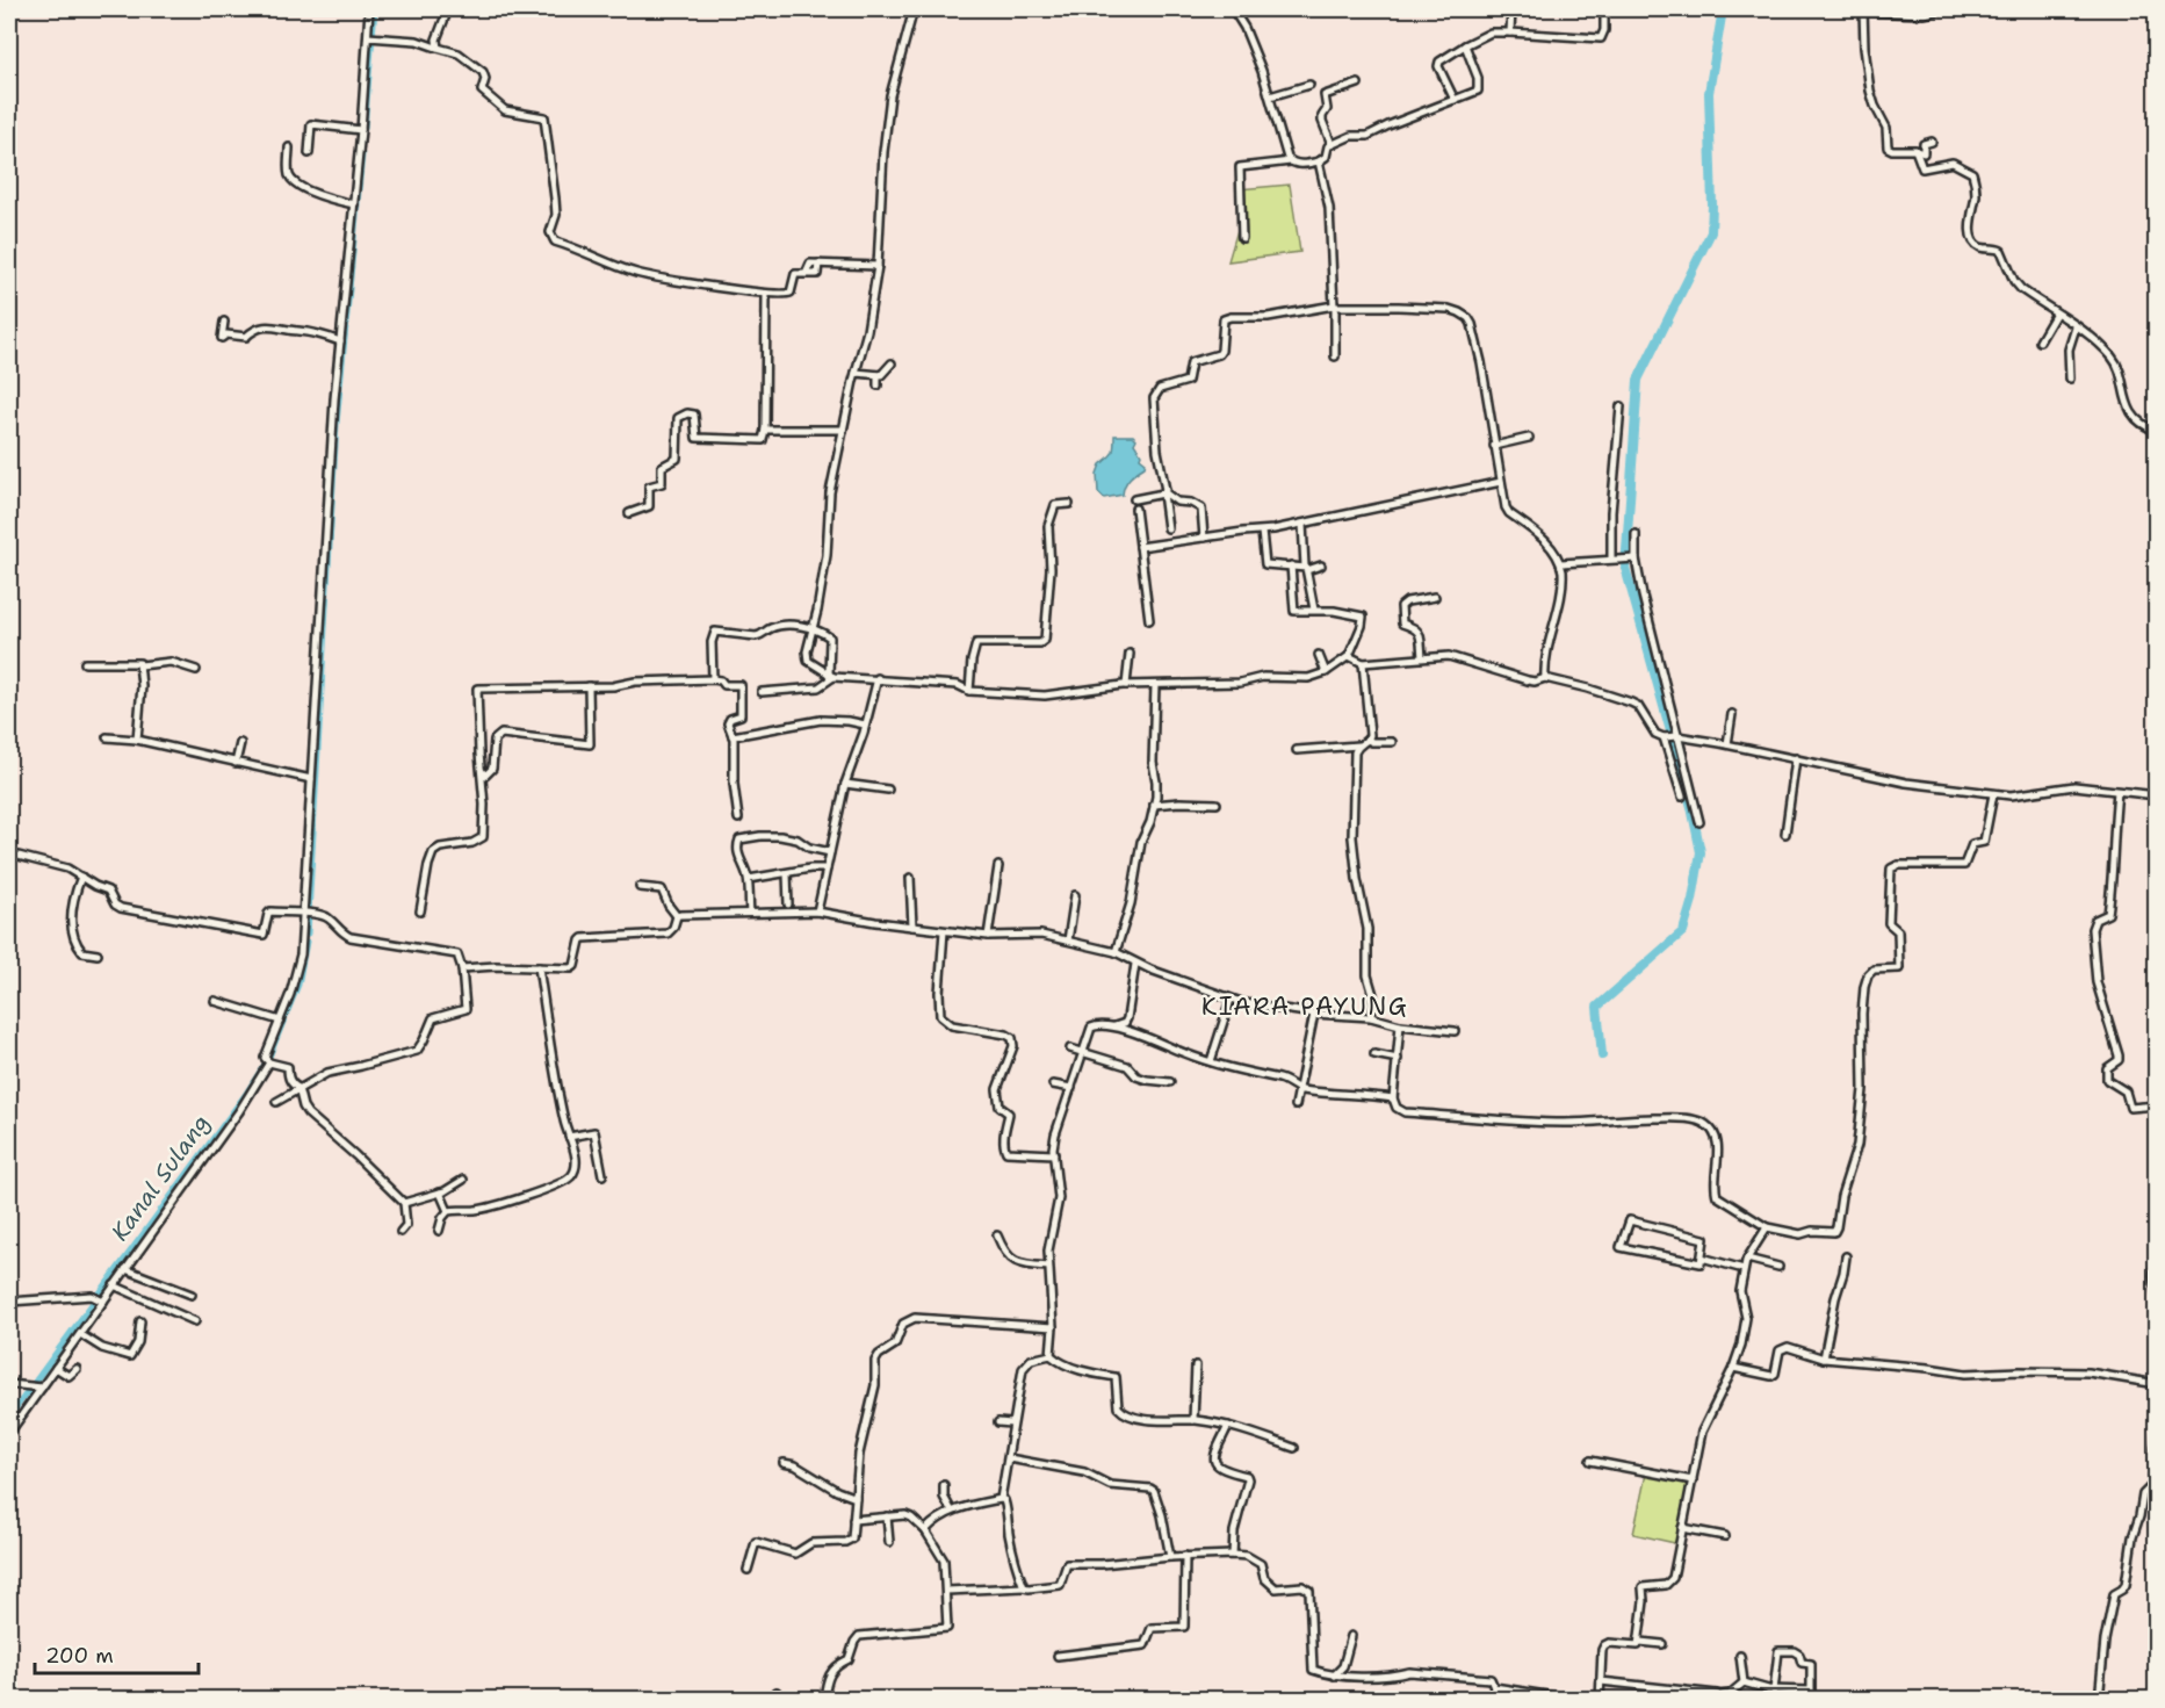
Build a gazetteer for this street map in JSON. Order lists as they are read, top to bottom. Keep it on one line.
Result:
{"districts":["KIARA PAYUNG"],"water":["Kanal Sulang"],"scale_bar":"200 m"}
